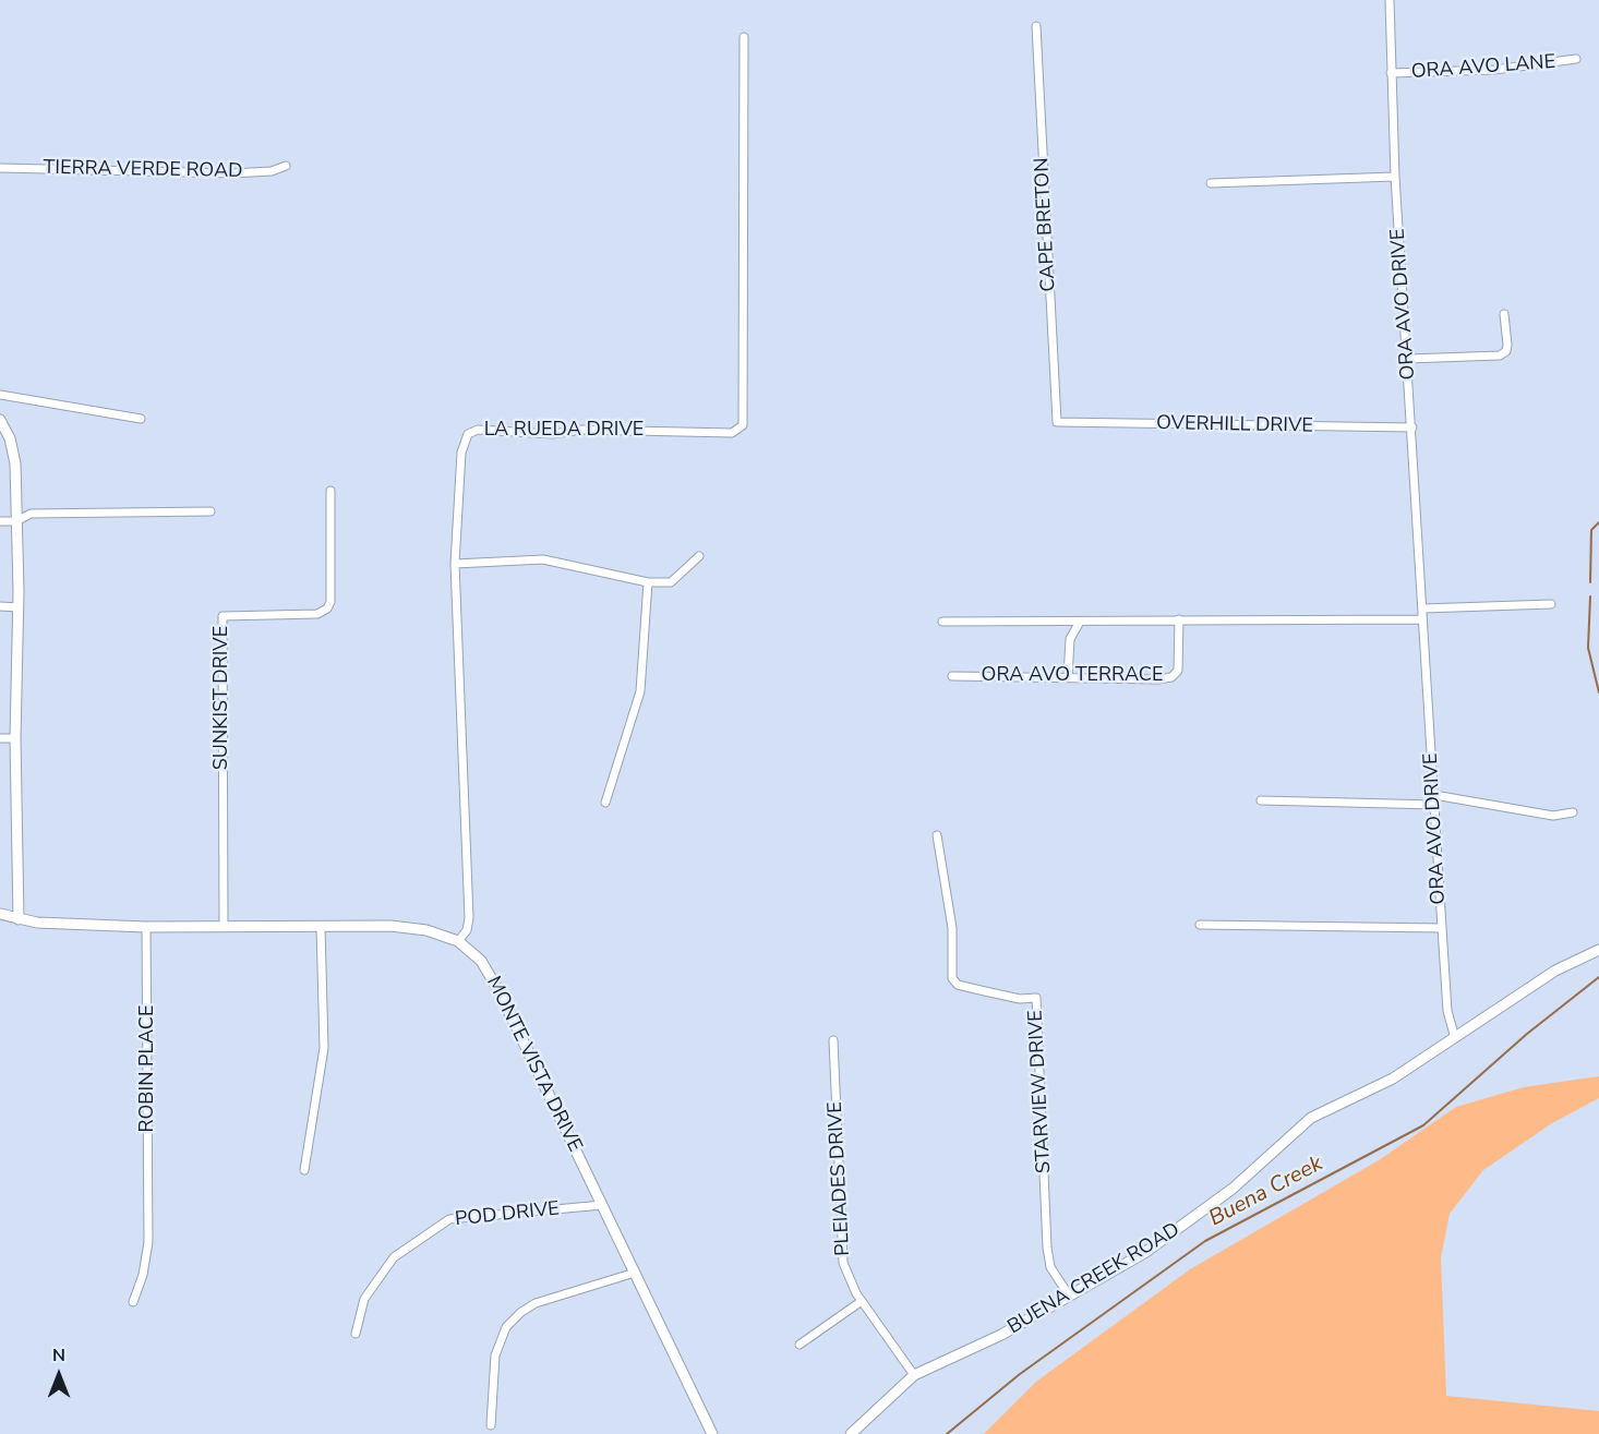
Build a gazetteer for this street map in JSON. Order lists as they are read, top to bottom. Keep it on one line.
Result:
{"streets":{"main road":["MONTE VISTA DRIVE","BUENA CREEK ROAD"],"street":["ORA AVO LANE","TIERRA VERDE ROAD","CAPE BRETON","ORA AVO DRIVE","OVERHILL DRIVE","LA RUEDA DRIVE","ORA AVO TERRACE","SUNKIST DRIVE","ROBIN PLACE","STARVIEW DRIVE","PLEIADES DRIVE","POD DRIVE"]},"crossings":[["ORA AVO LANE","ORA AVO DRIVE"],["CAPE BRETON","OVERHILL DRIVE"],["ORA AVO DRIVE","OVERHILL DRIVE"],["ORA AVO DRIVE","BUENA CREEK ROAD"],["LA RUEDA DRIVE","MONTE VISTA DRIVE"],["SUNKIST DRIVE","MONTE VISTA DRIVE"],["MONTE VISTA DRIVE","ROBIN PLACE"],["MONTE VISTA DRIVE","POD DRIVE"],["STARVIEW DRIVE","BUENA CREEK ROAD"],["PLEIADES DRIVE","BUENA CREEK ROAD"]],"water":["Buena Creek"],"north":"top"}
